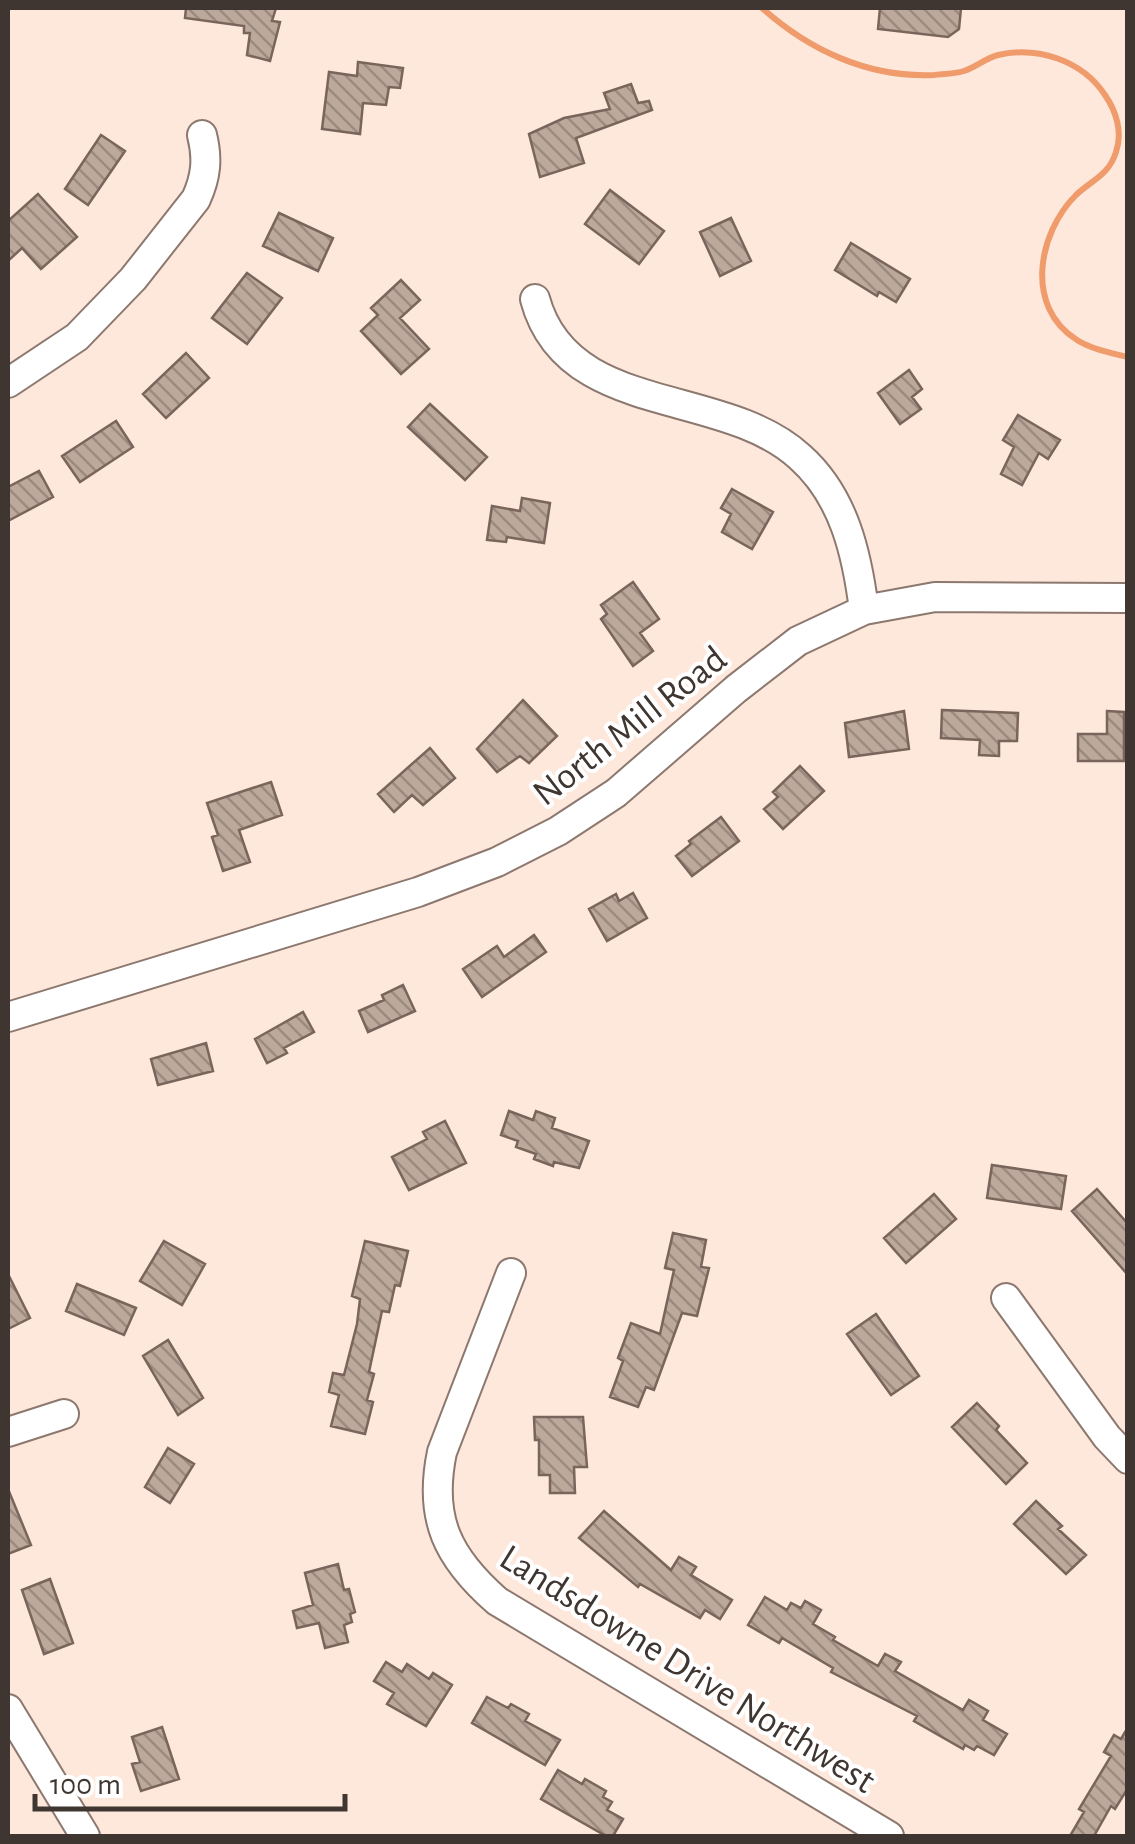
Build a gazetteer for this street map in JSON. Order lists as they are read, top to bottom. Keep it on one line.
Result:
{"streets":{"street":["North Mill Road","Landsdowne Drive Northwest"]},"scale_bar":"100 m"}
